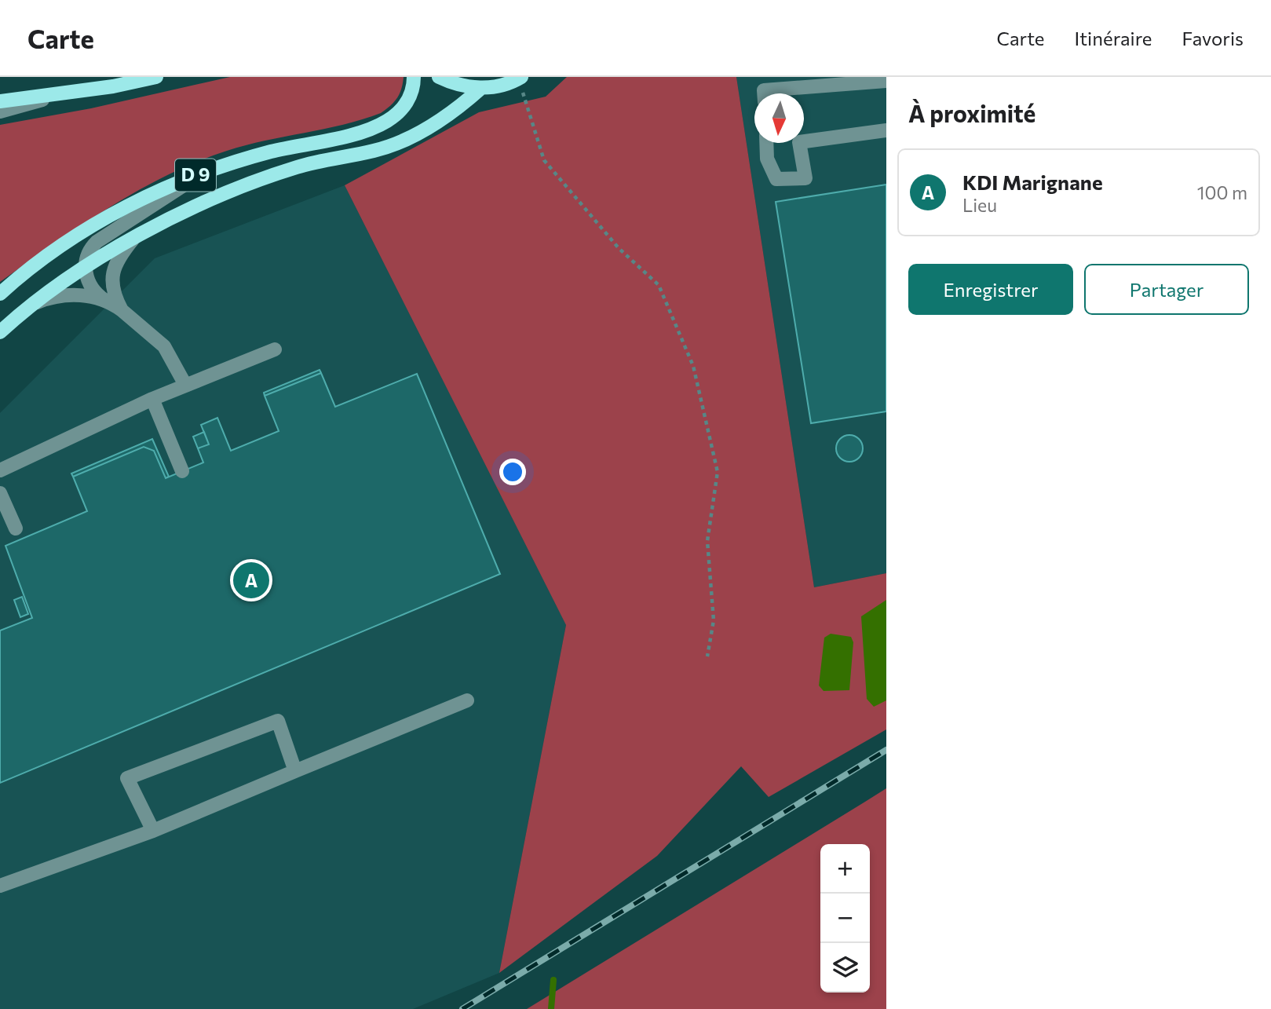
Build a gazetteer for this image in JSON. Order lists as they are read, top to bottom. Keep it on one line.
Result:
{"streets":{"main road":["D 9"]},"north":"bottom","page":{"header":"Carte","nav":["Carte","Itinéraire","Favoris"],"heading":"À proximité","list":[{"mark":"A","name":"KDI Marignane","note":"Lieu","value":"100 m"}],"buttons":["Enregistrer","Partager"],"pins":"A","map_buttons":["+","−"]}}
